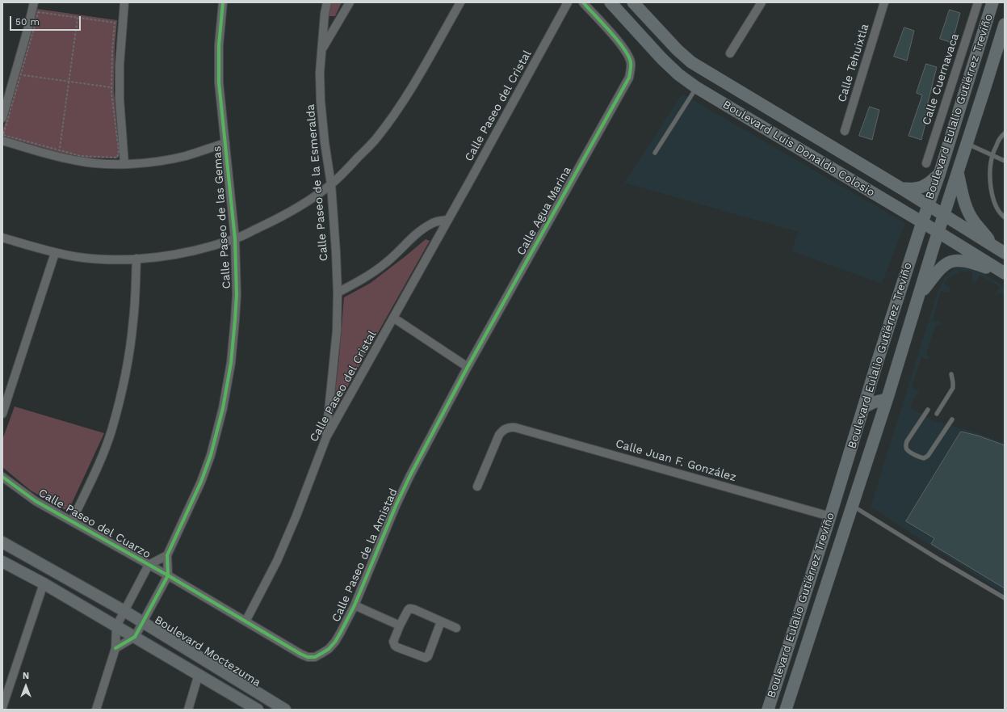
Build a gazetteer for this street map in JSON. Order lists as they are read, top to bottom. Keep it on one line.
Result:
{"streets":{"main road":["Boulevard Eulalio Gutiérrez Treviño","Boulevard Luis Donaldo Colosio","Boulevard Moctezuma"],"street":["Calle Tehuixtla","Calle Cuernavaca","Calle Paseo del Cristal","Calle Paseo de la Esmeralda","Calle Agua Marina","Calle Paseo de las Gemas","Calle Juan F. González","Calle Paseo del Cuarzo","Calle Paseo de la Amistad"]},"crossings":[["Calle Paseo del Cristal","Calle Paseo de la Esmeralda"],["Calle Paseo del Cristal","Calle Paseo del Cuarzo"],["Boulevard Eulalio Gutiérrez Treviño","Boulevard Luis Donaldo Colosio"],["Boulevard Eulalio Gutiérrez Treviño","Calle Juan F. González"],["Calle Agua Marina","Calle Paseo de la Amistad"],["Calle Paseo de las Gemas","Calle Paseo del Cuarzo"],["Calle Paseo del Cuarzo","Calle Paseo de la Amistad"]],"scale_bar":"50 m","north":"top"}
